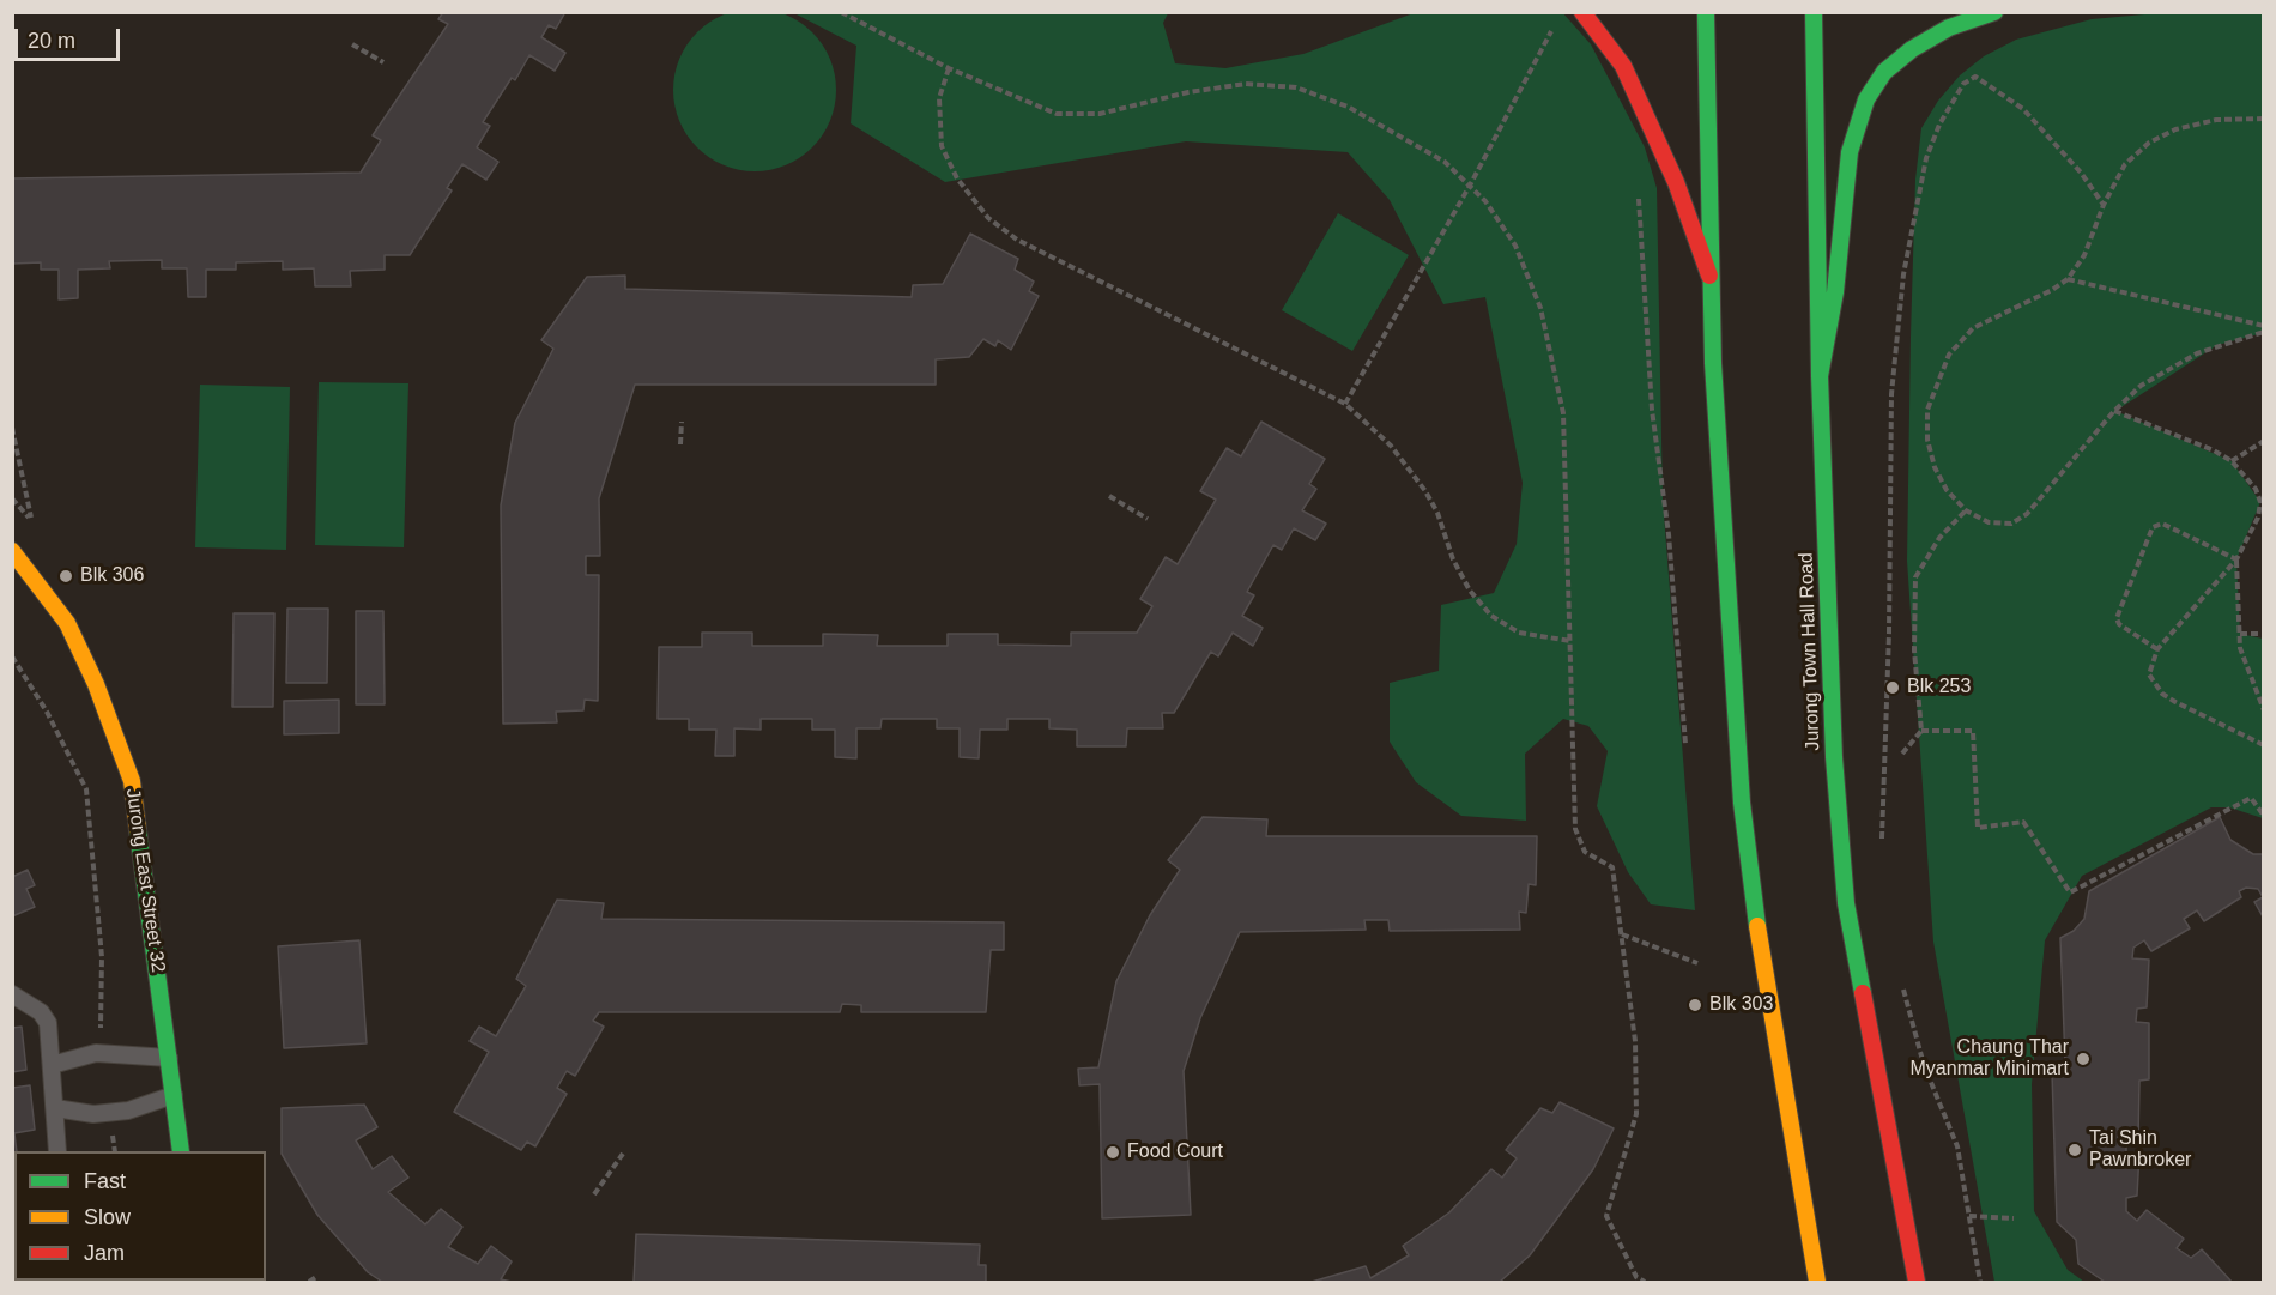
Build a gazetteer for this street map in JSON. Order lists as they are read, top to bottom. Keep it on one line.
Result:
{"streets":{"main road":["Jurong Town Hall Road","Jurong East Street 32"]},"places":["Blk 306","Blk 253","Blk 303","Chaung Thar Myanmar Minimart","Tai Shin Pawnbroker","Food Court"],"legend":["Fast","Slow","Jam"],"scale_bar":"20 m"}
